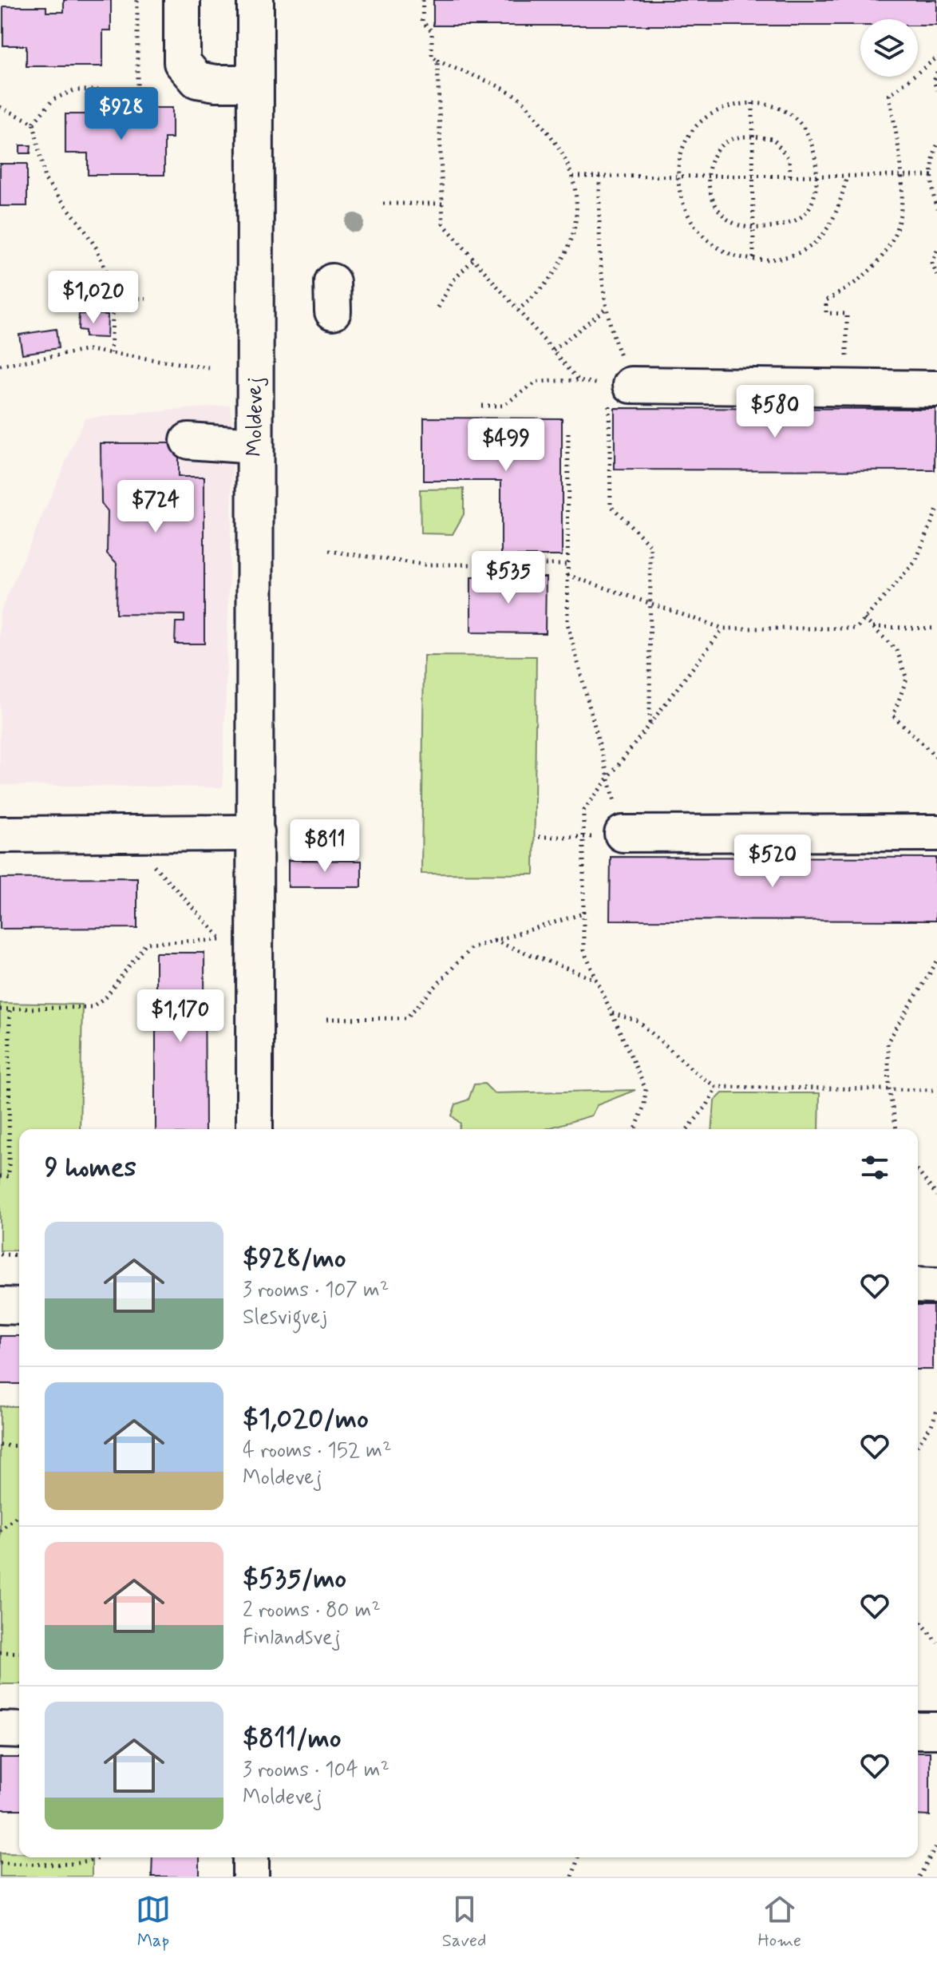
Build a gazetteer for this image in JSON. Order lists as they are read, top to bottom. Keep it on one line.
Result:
{"streets":{"street":["Moldevej"]},"page":{"price":["$928","$1,020","$580","$499","$724","$535","$811","$520","$1,170"],"heading":"9 homes","list":[{"name":"$928/mo","note":"3 rooms · 107 m² · Slesvigvej"},{"name":"$1,020/mo","note":"4 rooms · 152 m² · Moldevej"},{"name":"$535/mo","note":"2 rooms · 80 m² · Finlandsvej"},{"name":"$811/mo","note":"3 rooms · 104 m² · Moldevej"}],"tabs":["Map","Saved","Home"]}}
